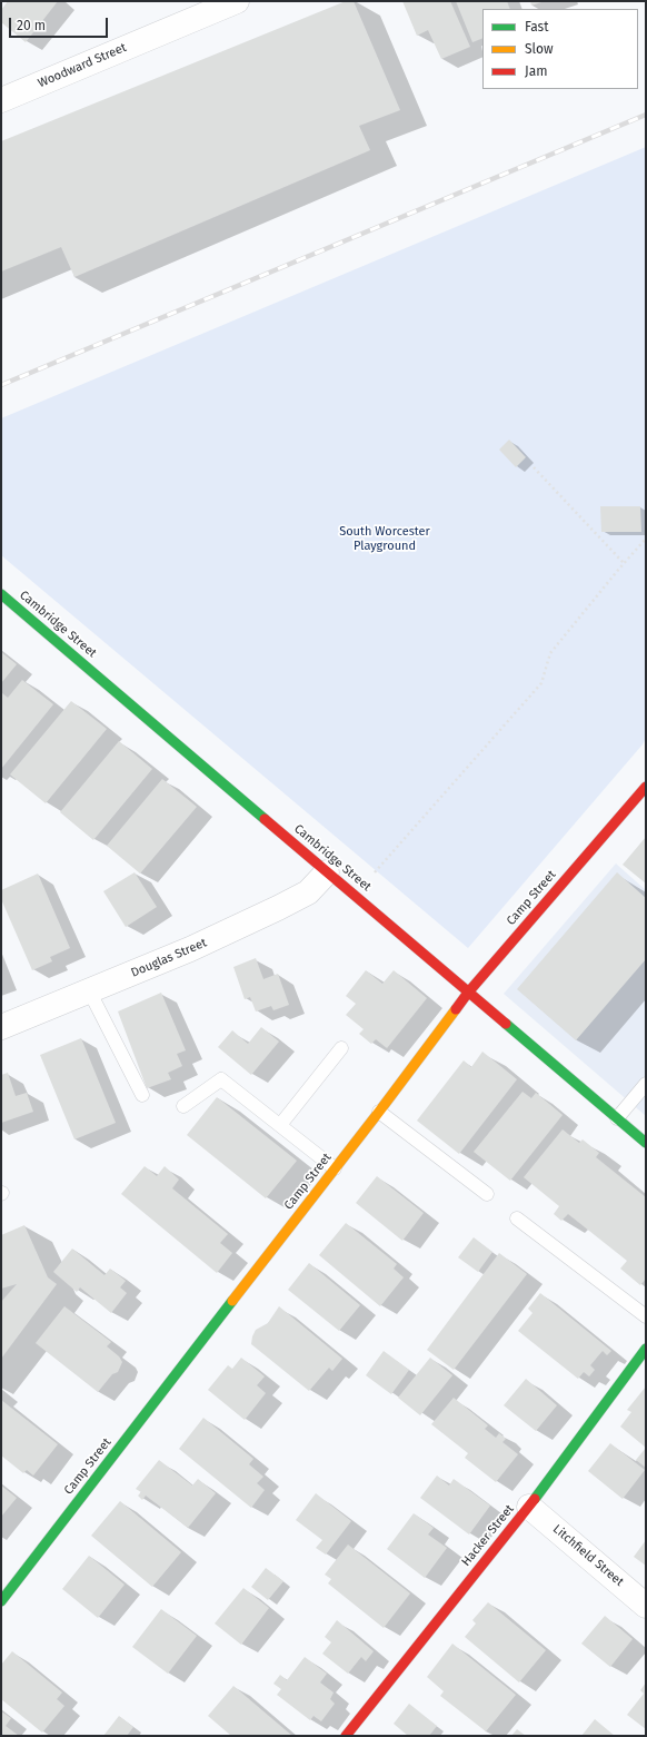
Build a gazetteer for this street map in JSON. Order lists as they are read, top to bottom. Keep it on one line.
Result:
{"streets":{"street":["Woodward Street","Cambridge Street","Camp Street","Douglas Street","Hacker Street","Litchfield Street"]},"crossings":[["Cambridge Street","Camp Street"],["Cambridge Street","Douglas Street"],["Hacker Street","Litchfield Street"]],"parks":["South Worcester Playground"],"legend":["Fast","Slow","Jam"],"scale_bar":"20 m"}
